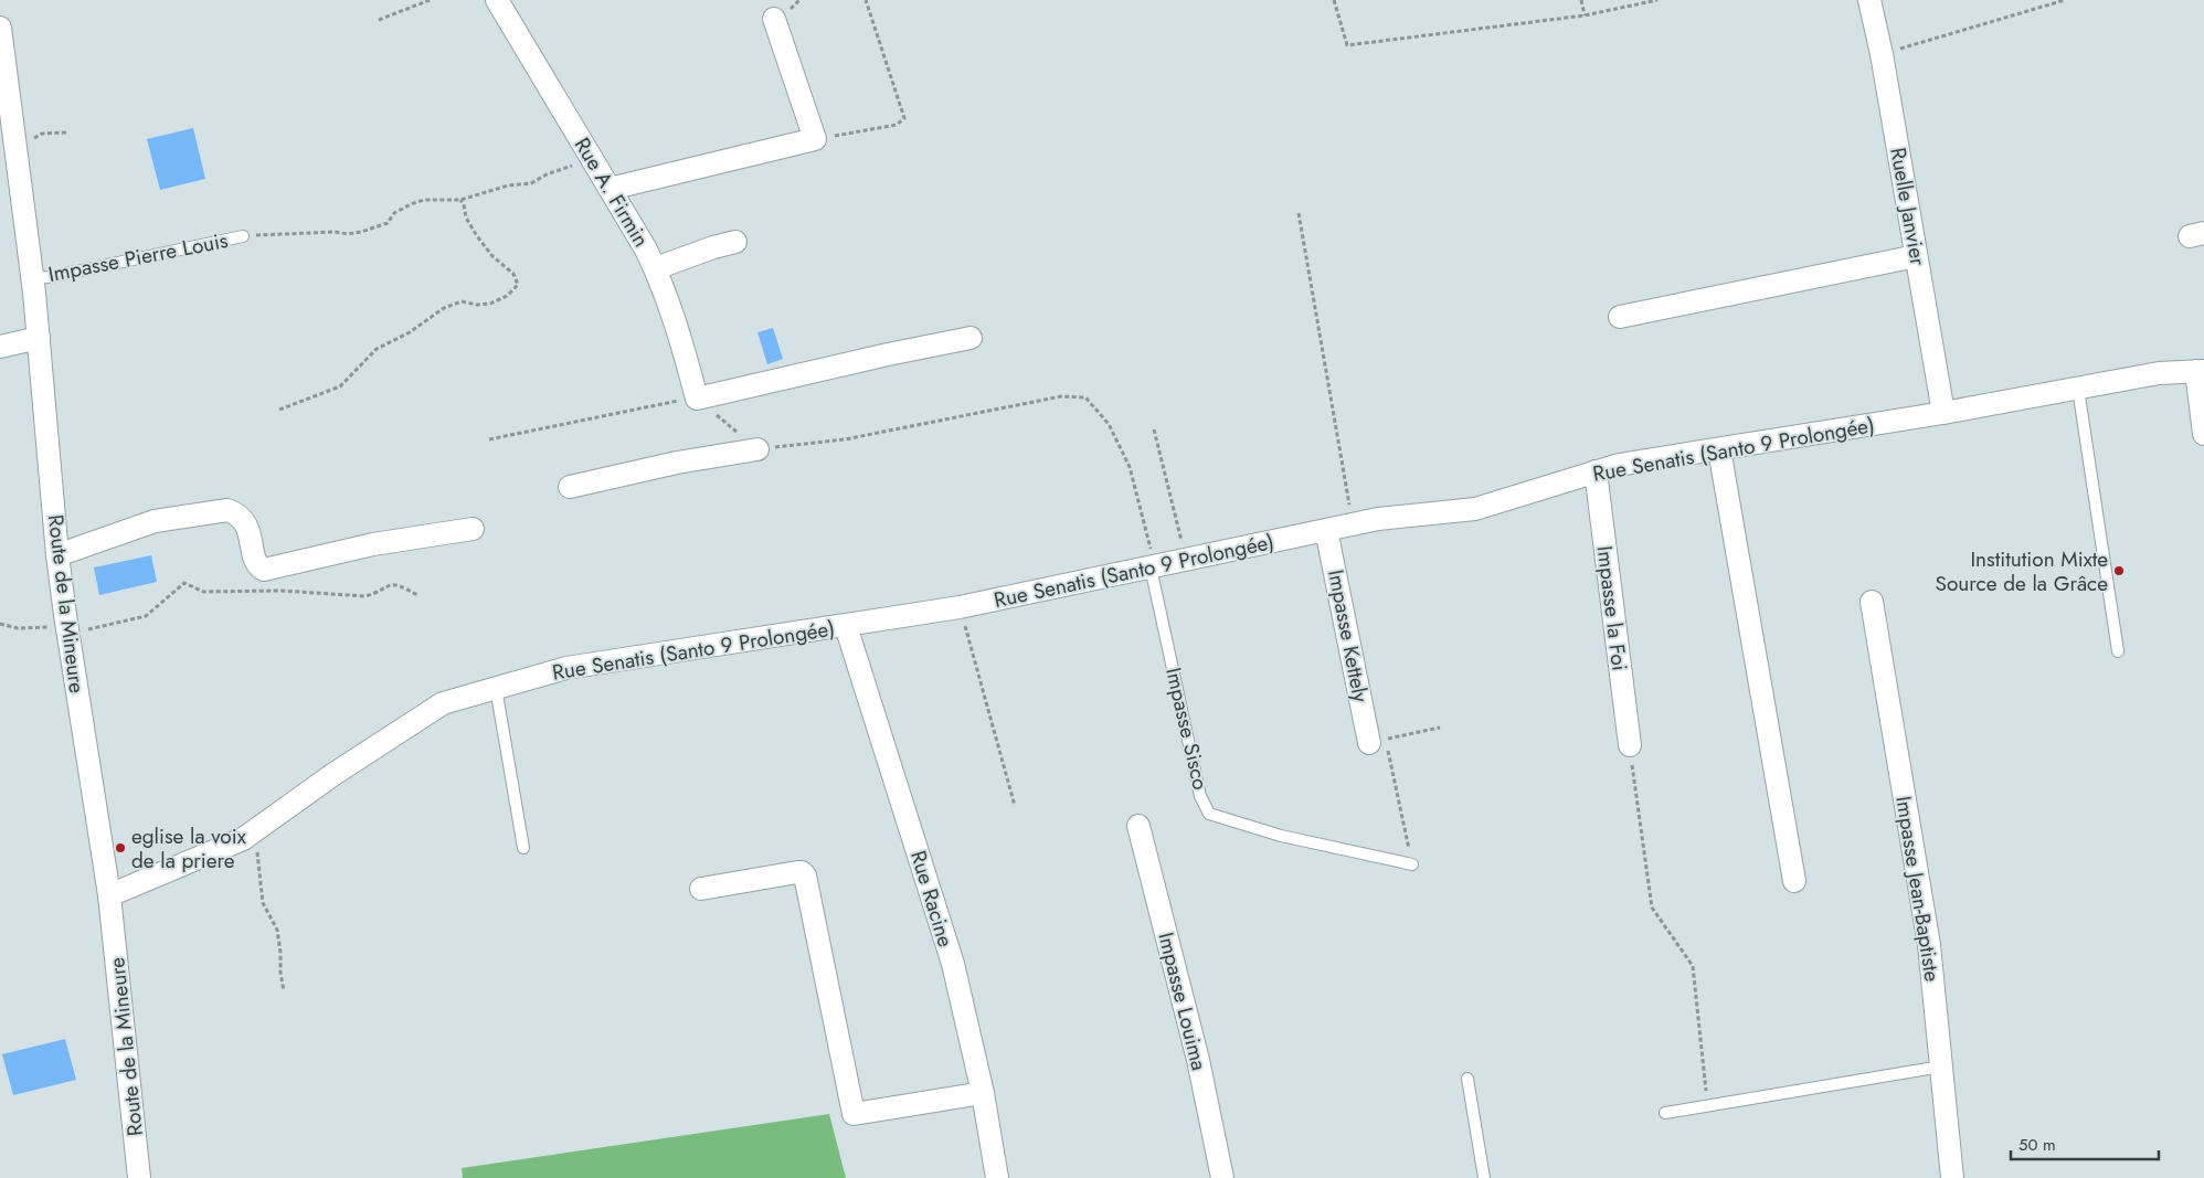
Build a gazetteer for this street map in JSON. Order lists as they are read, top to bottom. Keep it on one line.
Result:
{"streets":{"street":["Rue A. Firmin","Ruelle Janvier","Rue Senatis (Santo 9 Prolongée)","Route de la Mineure","Impasse la Foi","Impasse Kettely","Impasse Jean-Baptiste","Rue Racine","Impasse Louima"],"lane":["Impasse Pierre Louis","Impasse Sisco"]},"crossings":[["Ruelle Janvier","Rue Senatis (Santo 9 Prolongée)"],["Impasse Pierre Louis","Route de la Mineure"],["Rue Senatis (Santo 9 Prolongée)","Route de la Mineure"],["Rue Senatis (Santo 9 Prolongée)","Impasse la Foi"],["Rue Senatis (Santo 9 Prolongée)","Impasse Kettely"],["Rue Senatis (Santo 9 Prolongée)","Impasse Sisco"],["Rue Senatis (Santo 9 Prolongée)","Rue Racine"]],"places":["Institution Mixte Source de la Grâce","eglise la voix de la priere"],"scale_bar":"50 m"}
